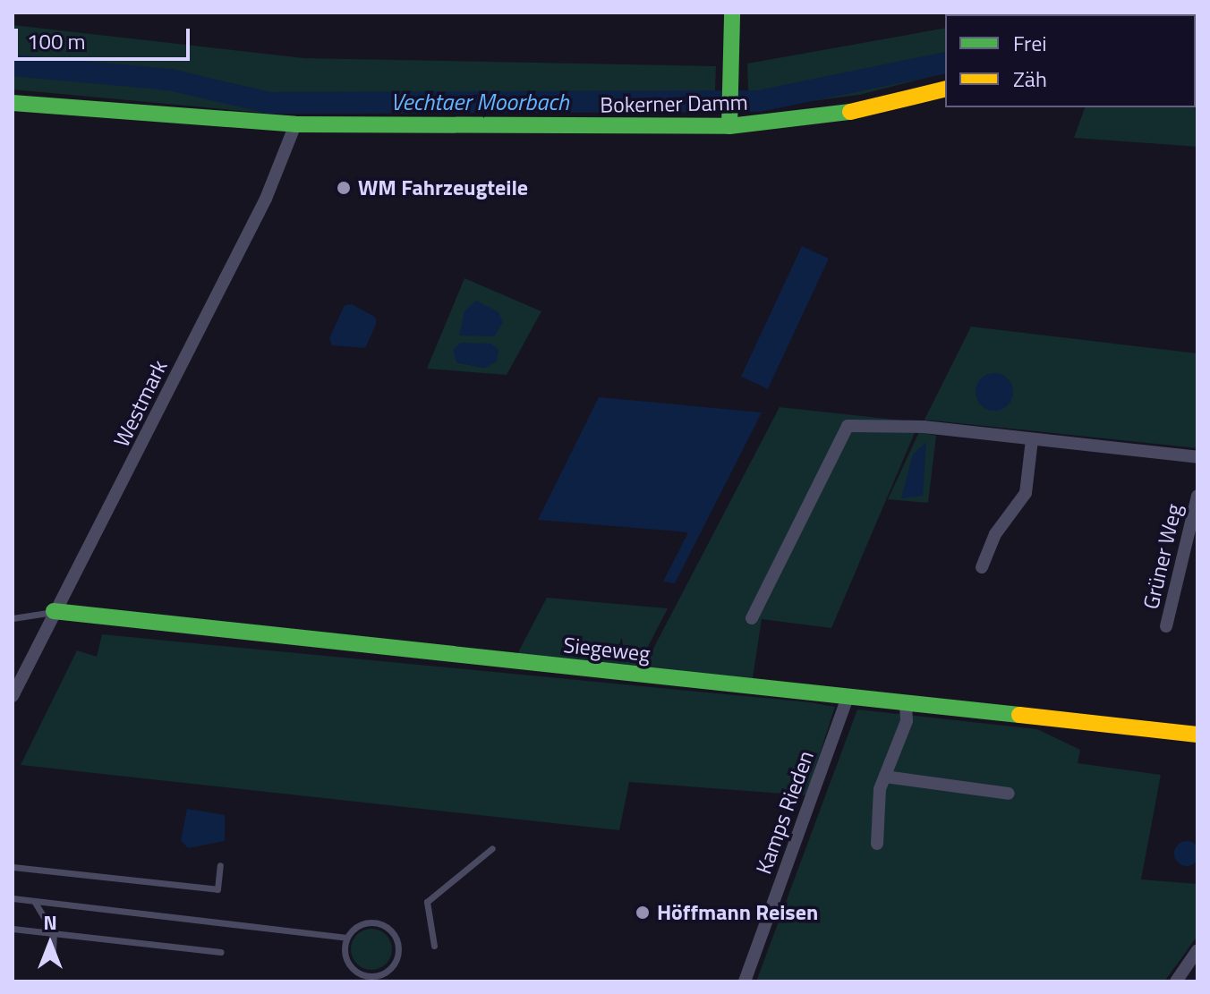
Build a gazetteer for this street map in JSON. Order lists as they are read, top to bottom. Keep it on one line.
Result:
{"streets":{"street":["Bokerner Damm","Westmark","Grüner Weg","Siegeweg","Kamps Rieden"]},"crossings":[["Bokerner Damm","Westmark"],["Westmark","Siegeweg"],["Siegeweg","Kamps Rieden"]],"water":["Vechtaer Moorbach"],"places":["WM Fahrzeugteile","Höffmann Reisen"],"legend":["Frei","Zäh"],"scale_bar":"100 m","north":"top"}
